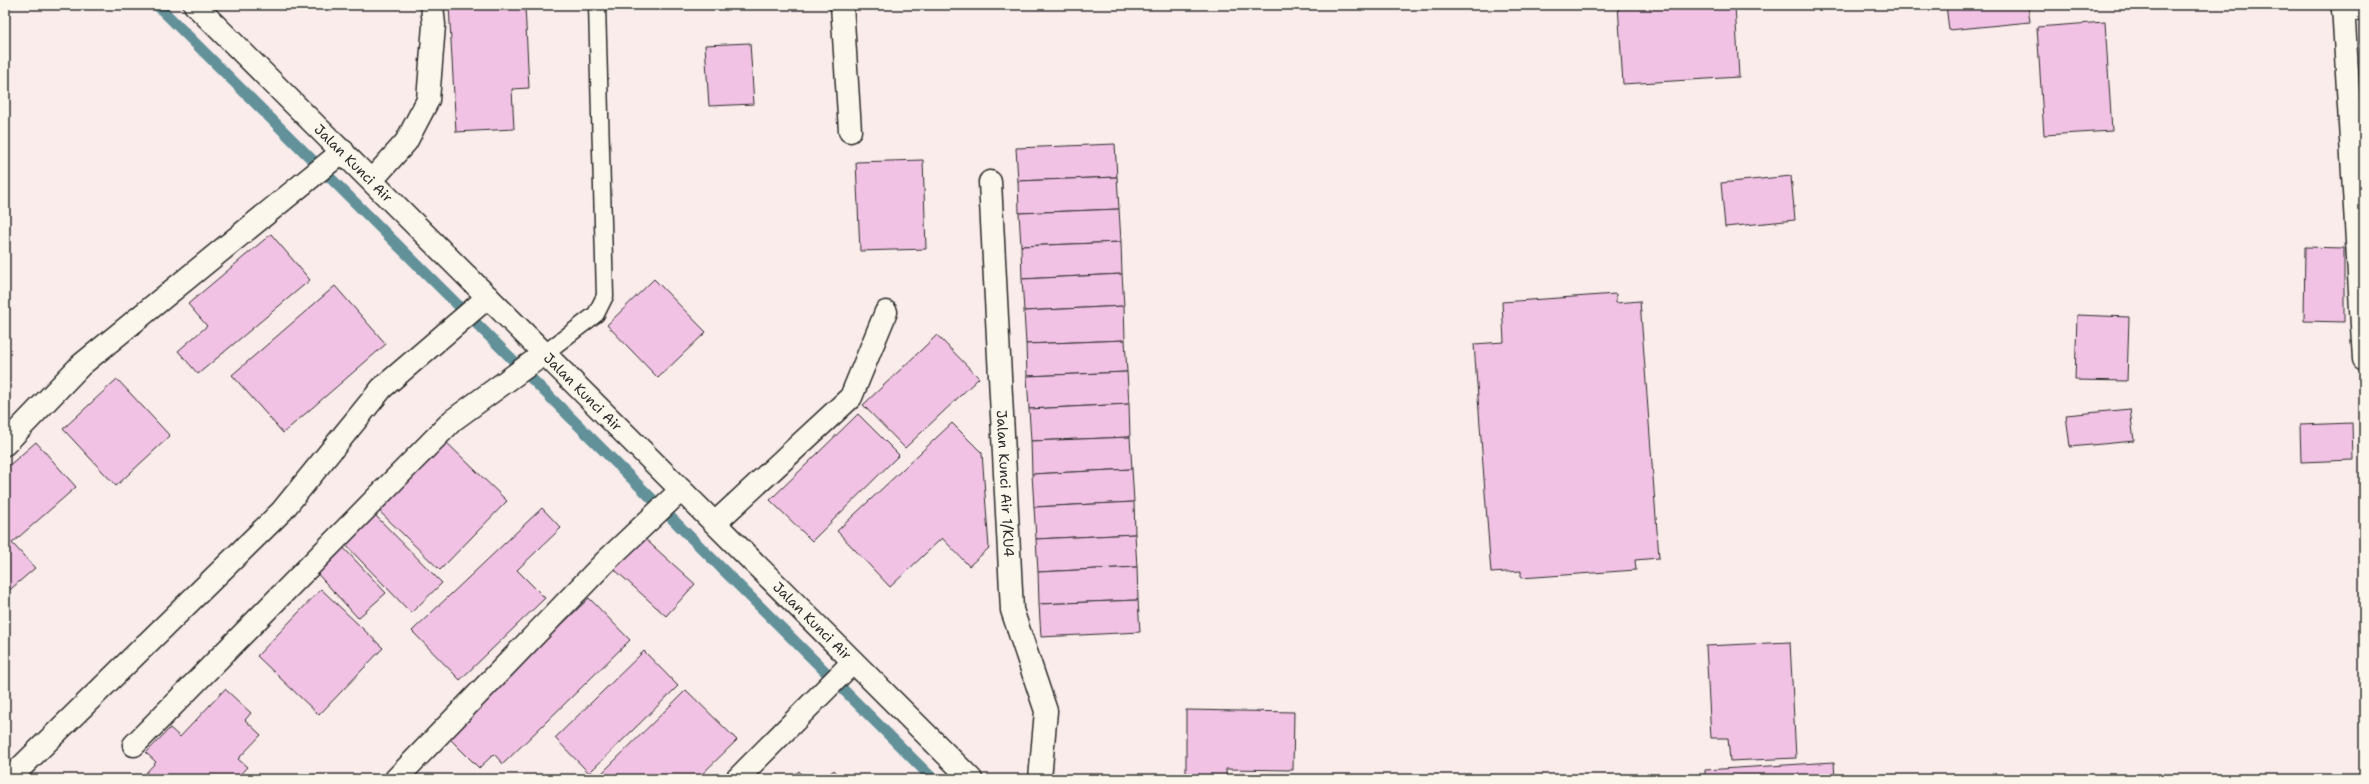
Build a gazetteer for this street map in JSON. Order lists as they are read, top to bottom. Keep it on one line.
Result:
{"streets":{"street":["Jalan Kunci Air","Jalan Kunci Air 1/KU4"]}}
